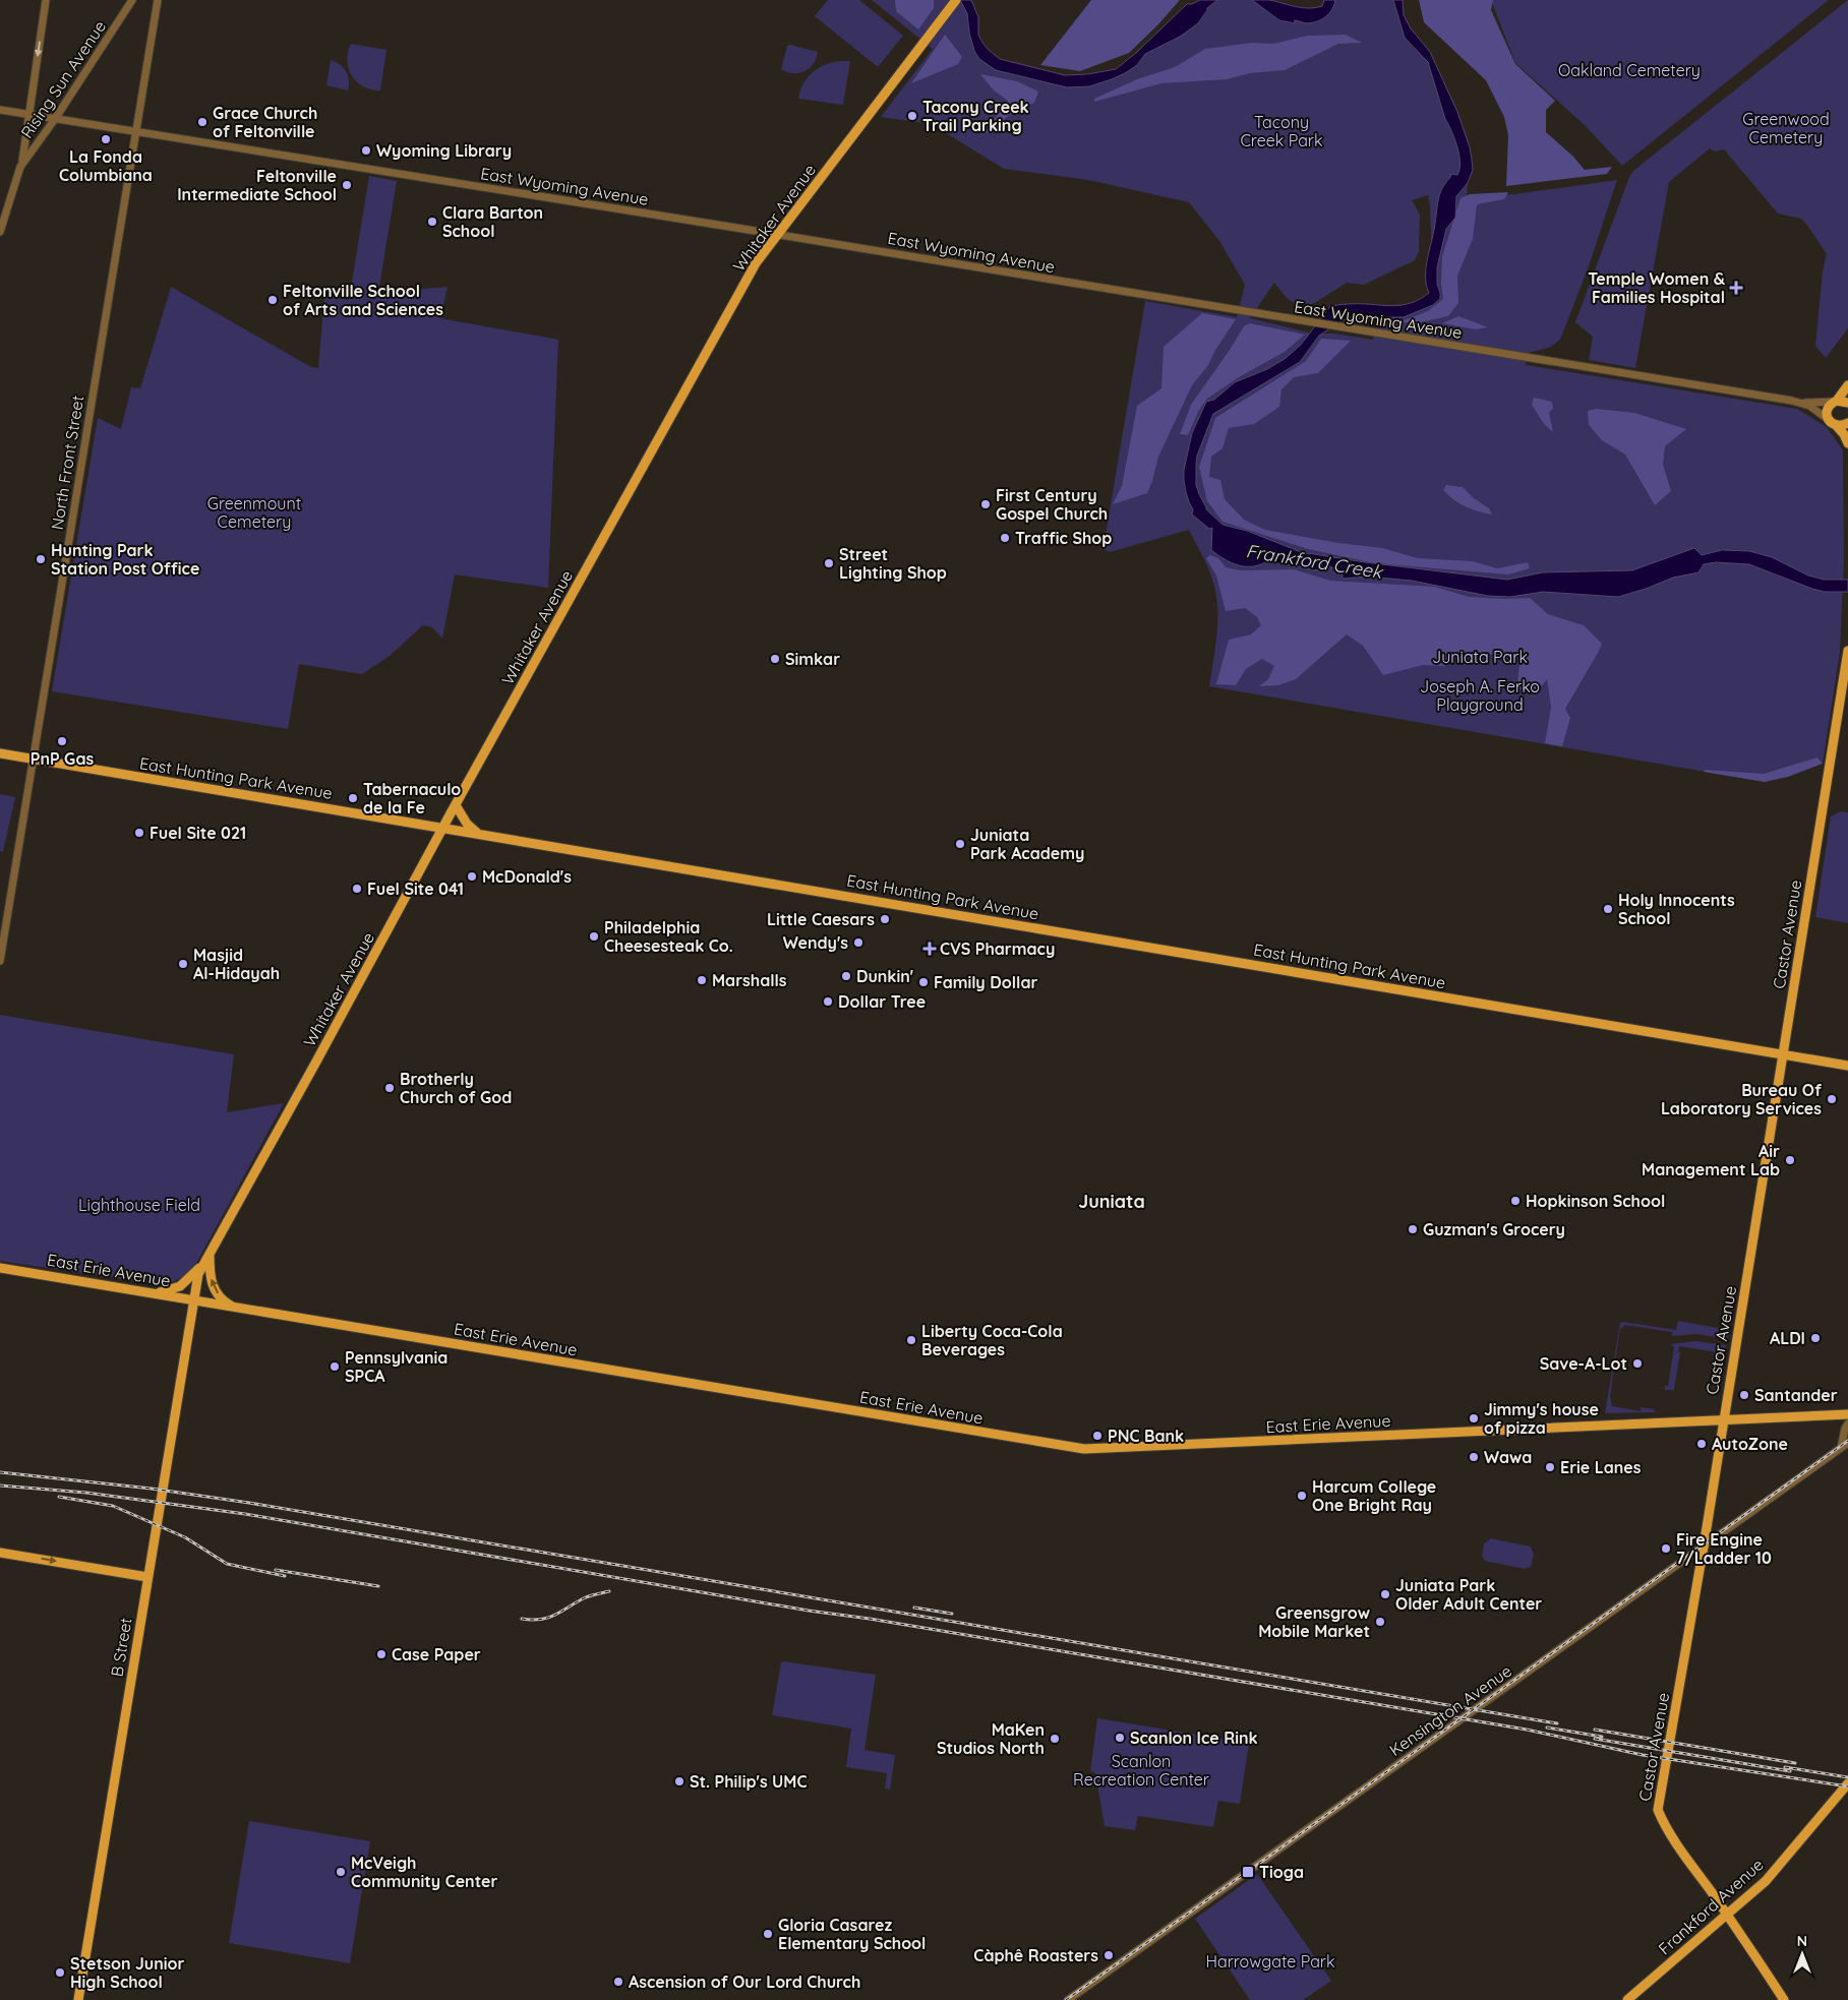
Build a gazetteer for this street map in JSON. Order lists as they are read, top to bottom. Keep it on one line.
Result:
{"streets":{"main road":["Whitaker Avenue","East Hunting Park Avenue","Castor Avenue","East Erie Avenue","B Street","Frankford Avenue"],"street":["Rising Sun Avenue","East Wyoming Avenue","North Front Street","Kensington Avenue"]},"crossings":[["Rising Sun Avenue","East Wyoming Avenue"],["East Wyoming Avenue","Whitaker Avenue"],["East Wyoming Avenue","North Front Street"],["Whitaker Avenue","East Hunting Park Avenue"],["Whitaker Avenue","East Erie Avenue"],["Whitaker Avenue","B Street"],["North Front Street","East Hunting Park Avenue"],["East Hunting Park Avenue","Castor Avenue"],["Castor Avenue","East Erie Avenue"],["Castor Avenue","Kensington Avenue"],["Castor Avenue","Frankford Avenue"],["East Erie Avenue","B Street"]],"districts":["Juniata"],"water":["Frankford Creek"],"parks":["Oakland Cemetery","Greenwood Cemetery","Tacony Creek Park","Greenmount Cemetery","Juniata Park","Joseph A. Ferko Playground","Lighthouse Field","Scanlon Recreation Center","Harrowgate Park"],"places":{"other":["Tacony Creek Trail Parking","Grace Church of Feltonville","La Fonda Columbiana","Wyoming Library","Feltonville Intermediate School","Clara Barton School","Feltonville School of Arts and Sciences","First Century Gospel Church","Traffic Shop","Hunting Park Station Post Office","Street Lighting Shop","Simkar","PnP Gas","Tabernaculo de la Fe","Fuel Site 021","Juniata Park Academy","McDonald's","Fuel Site 041","Holy Innocents School","Little Caesars","Philadelphia Cheesesteak Co.","Wendy's","Masjid Al-Hidayah","Dunkin'","Marshalls","Family Dollar","Dollar Tree","Brotherly Church of God","Bureau Of Laboratory Services","Air Management Lab","Hopkinson School","Guzman's Grocery","ALDI","Liberty Coca-Cola Beverages","Save-A-Lot","Pennsylvania SPCA","Santander","Jimmy's house of pizza","PNC Bank","AutoZone","Wawa","Erie Lanes","Harcum College One Bright Ray","Fire Engine 7/Ladder 10","Juniata Park Older Adult Center","Greensgrow Mobile Market","Case Paper","Scanlon Ice Rink","MaKen Studios North","St. Philip's UMC","McVeigh Community Center","Gloria Casarez Elementary School","Càphê Roasters","Stetson Junior High School","Ascension of Our Lord Church"],"health":["Temple Women & Families Hospital","CVS Pharmacy"],"transit":["Tioga"]},"north":"top"}
